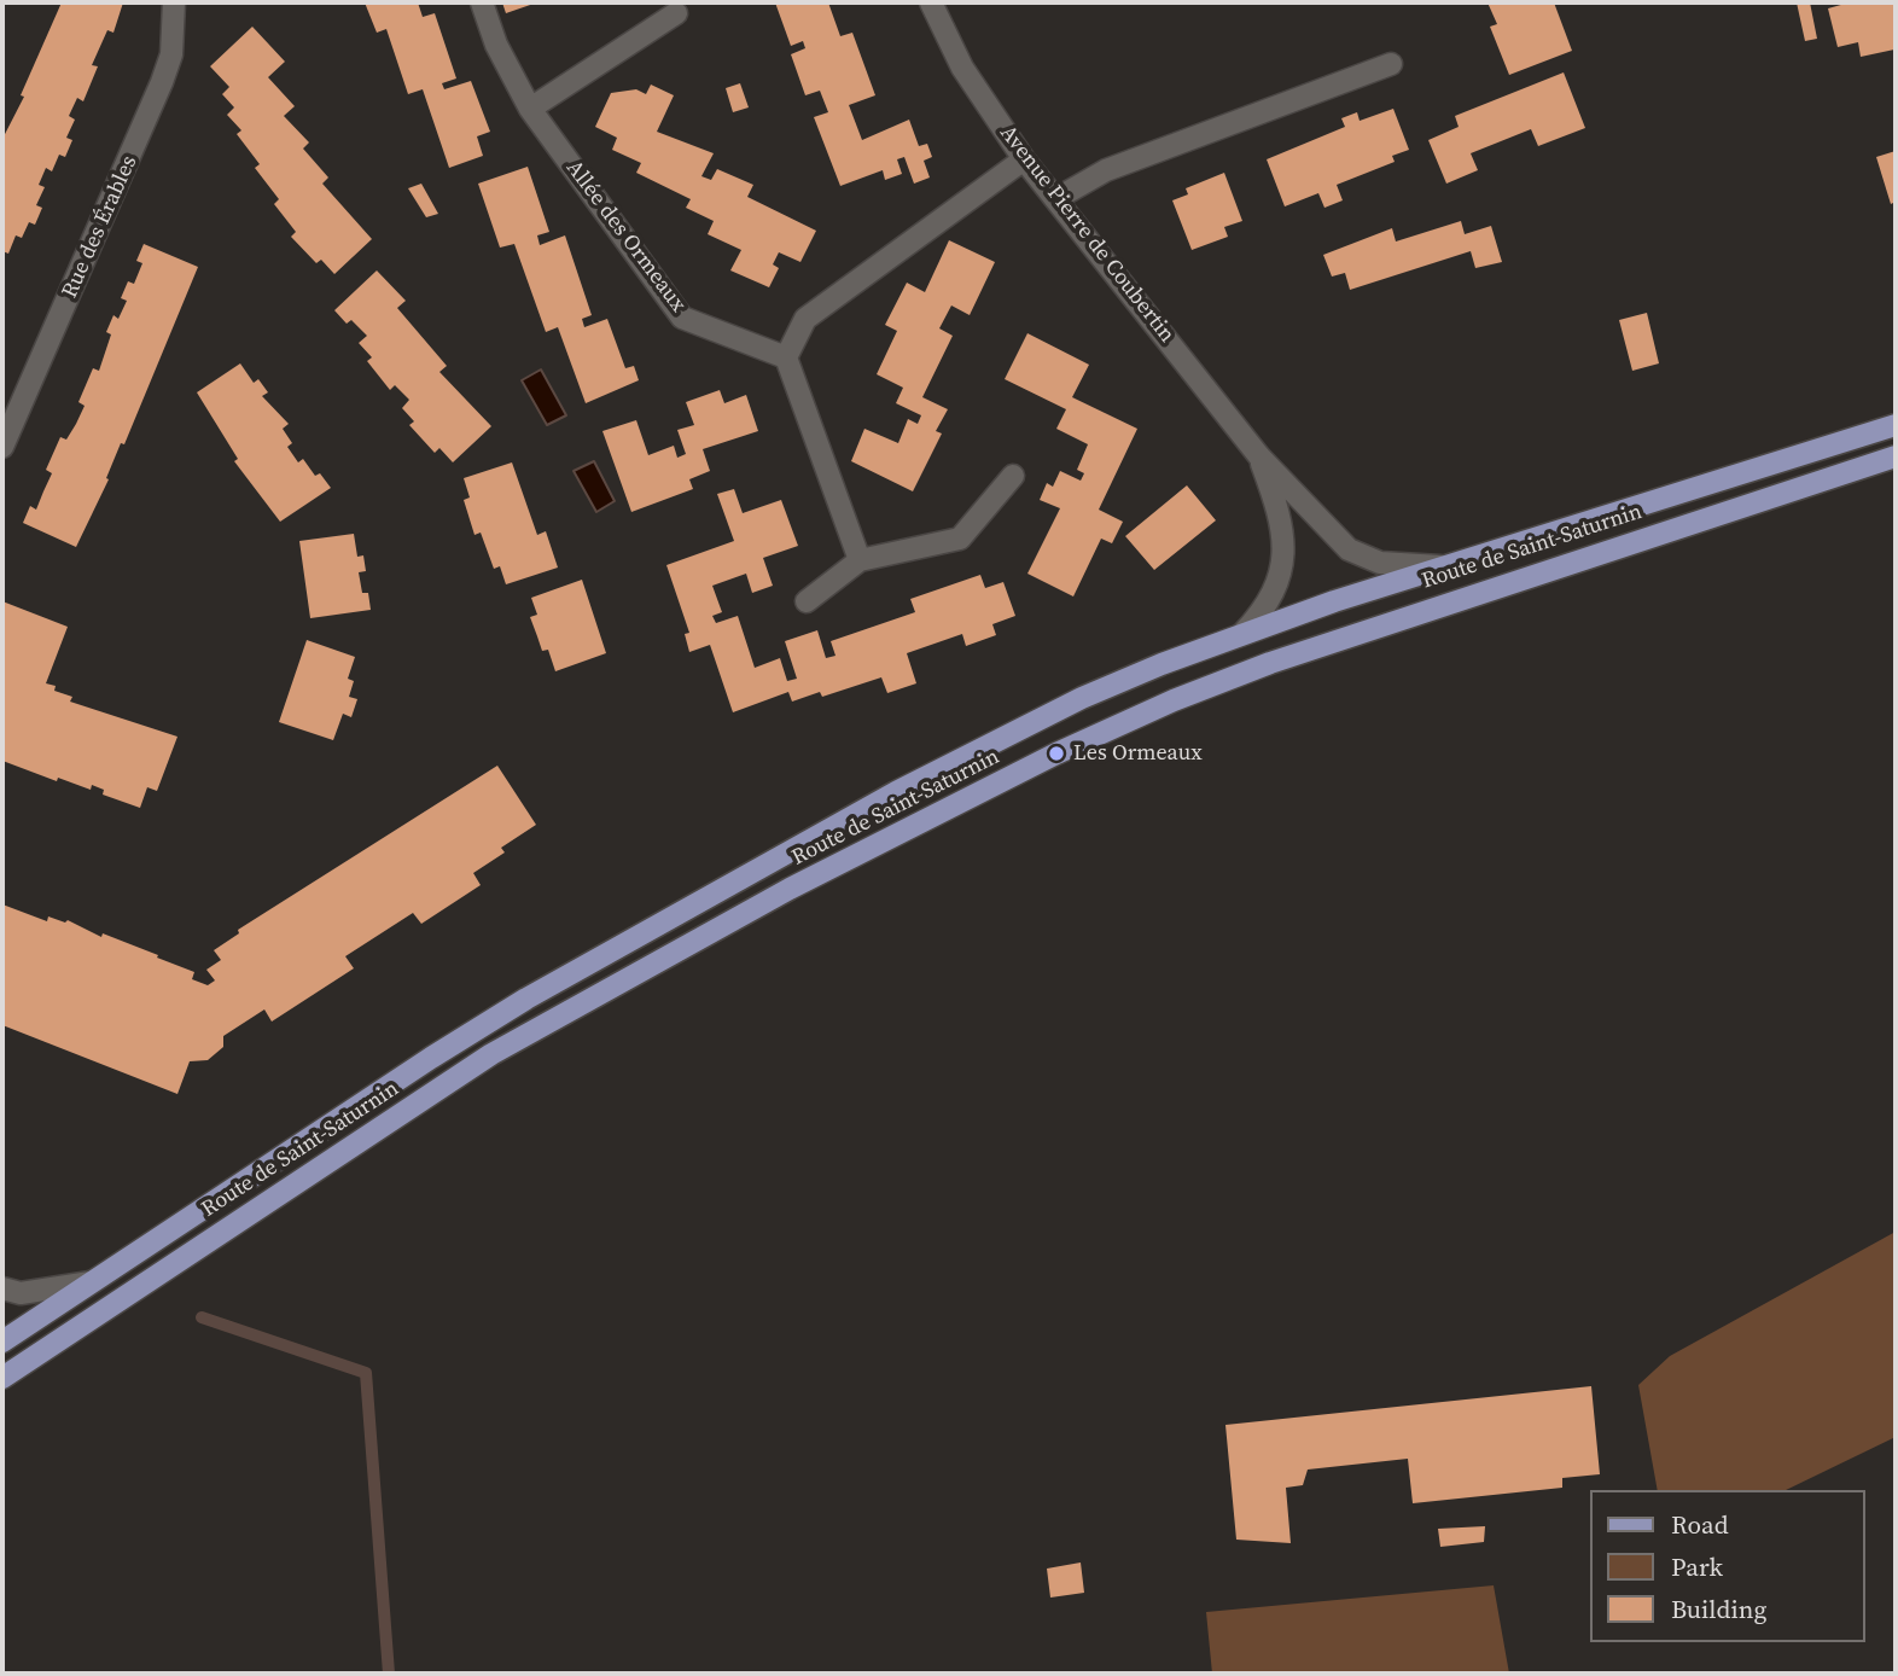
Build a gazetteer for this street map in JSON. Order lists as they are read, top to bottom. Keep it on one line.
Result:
{"streets":{"main road":["Route de Saint-Saturnin"],"street":["Rue des Érables","Avenue Pierre de Coubertin","Allée des Ormeaux"]},"crossings":[["Avenue Pierre de Coubertin","Route de Saint-Saturnin"]],"places":["Les Ormeaux"],"legend":["Road","Park","Building"]}
